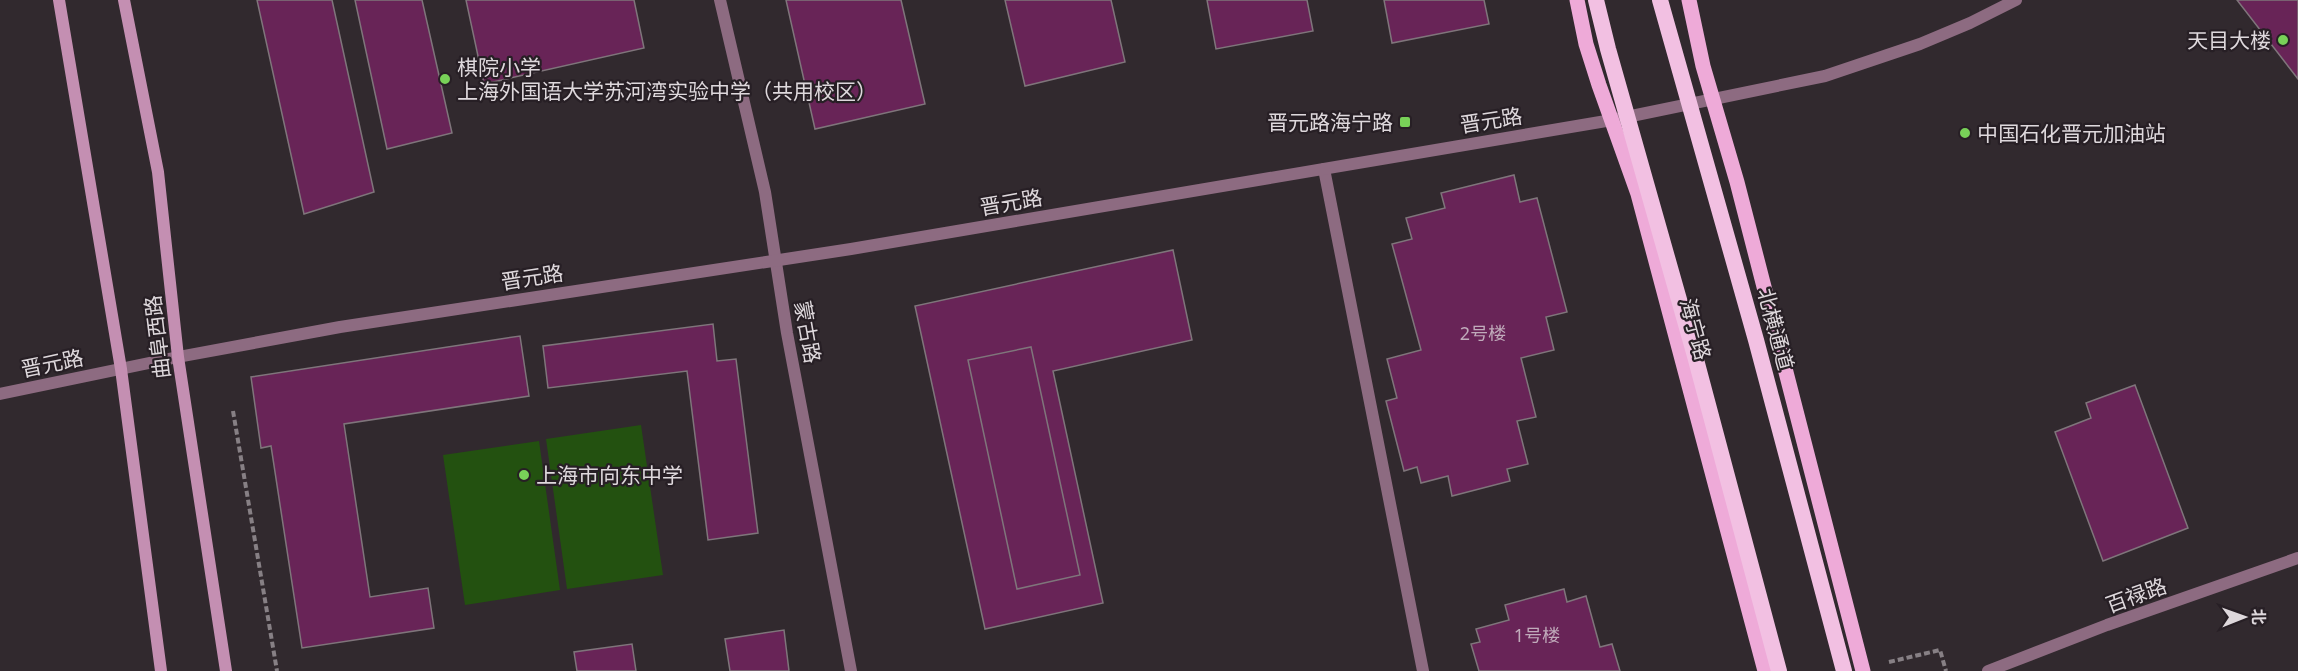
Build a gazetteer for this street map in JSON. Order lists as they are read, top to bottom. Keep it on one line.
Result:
{"streets":{"highway":["北横通道"],"main road":["海宁路","曲阜西路"],"street":["晋元路","蒙古路","百禄路"]},"crossings":[["晋元路","海宁路"],["晋元路","蒙古路"],["晋元路","曲阜西路"]],"places":{"other":["天目大楼","棋院小学 上海外国语大学苏河湾实验中学（共用校区）","中国石化晋元加油站","上海市向东中学"],"transit":["晋元路海宁路"]},"house_numbers":["2号楼","1号楼"],"north":"right"}
